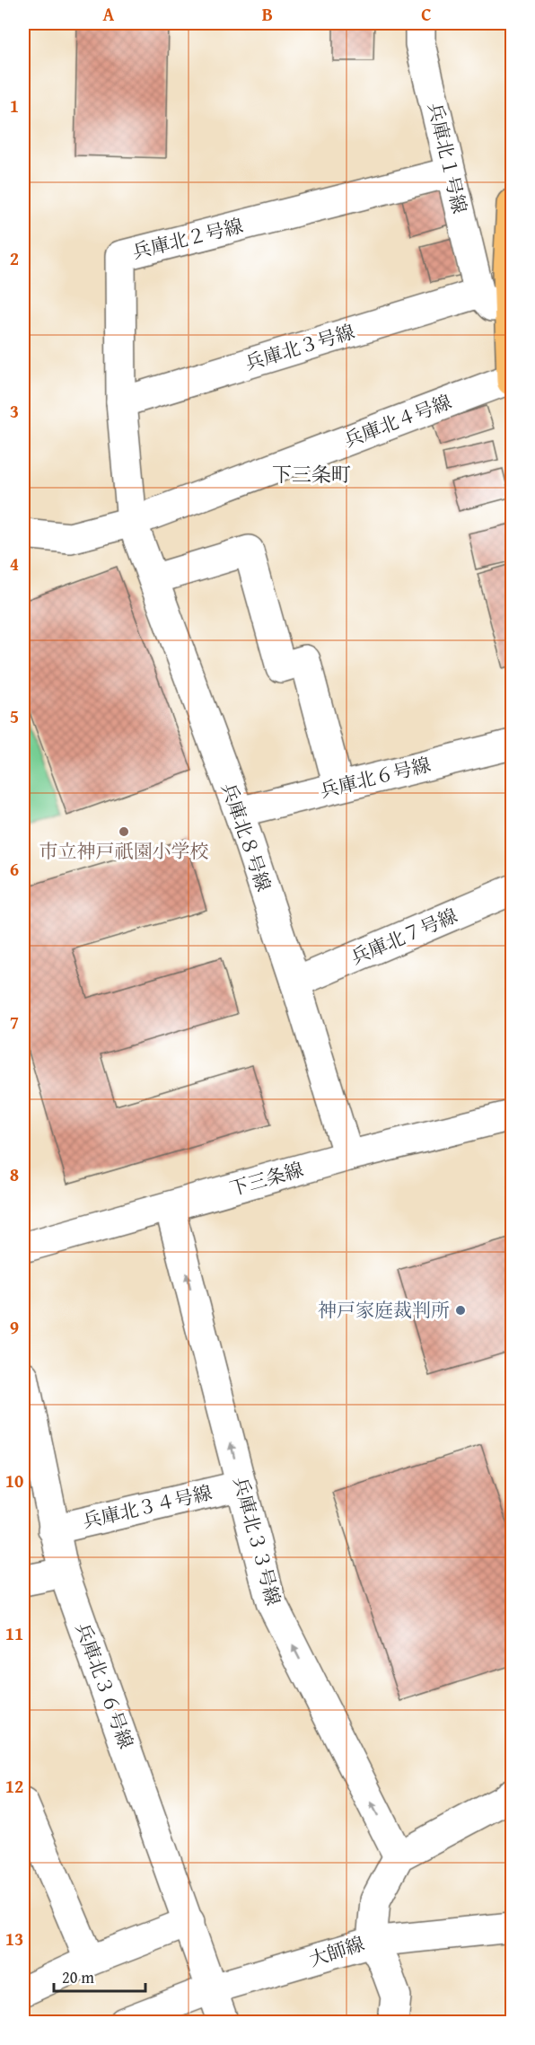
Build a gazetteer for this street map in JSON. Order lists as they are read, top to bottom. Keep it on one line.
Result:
{"streets":{"street":["兵庫北１号線","兵庫北２号線","兵庫北３号線","兵庫北４号線","兵庫北６号線","兵庫北８号線","兵庫北７号線","下三条線","兵庫北３４号線","兵庫北３３号線","兵庫北３６号線","大師線"]},"crossings":[["兵庫北１号線","兵庫北２号線"],["兵庫北１号線","兵庫北３号線"],["兵庫北２号線","兵庫北３号線"],["兵庫北２号線","兵庫北４号線"],["兵庫北２号線","兵庫北８号線"],["兵庫北４号線","兵庫北８号線"],["兵庫北６号線","兵庫北８号線"],["兵庫北８号線","兵庫北７号線"],["兵庫北８号線","下三条線"],["下三条線","兵庫北３３号線"],["兵庫北３４号線","兵庫北３３号線"],["兵庫北３４号線","兵庫北３６号線"],["兵庫北３３号線","大師線"],["兵庫北３６号線","大師線"]],"one_way":["兵庫北３３号線"],"districts":["下三条町"],"places":["市立神戸祇園小学校","神戸家庭裁判所"],"scale_bar":"20 m","grid":{"columns":["A","B","C"],"rows":["1","2","3","4","5","6","7","8","9","10","11","12","13"]}}
